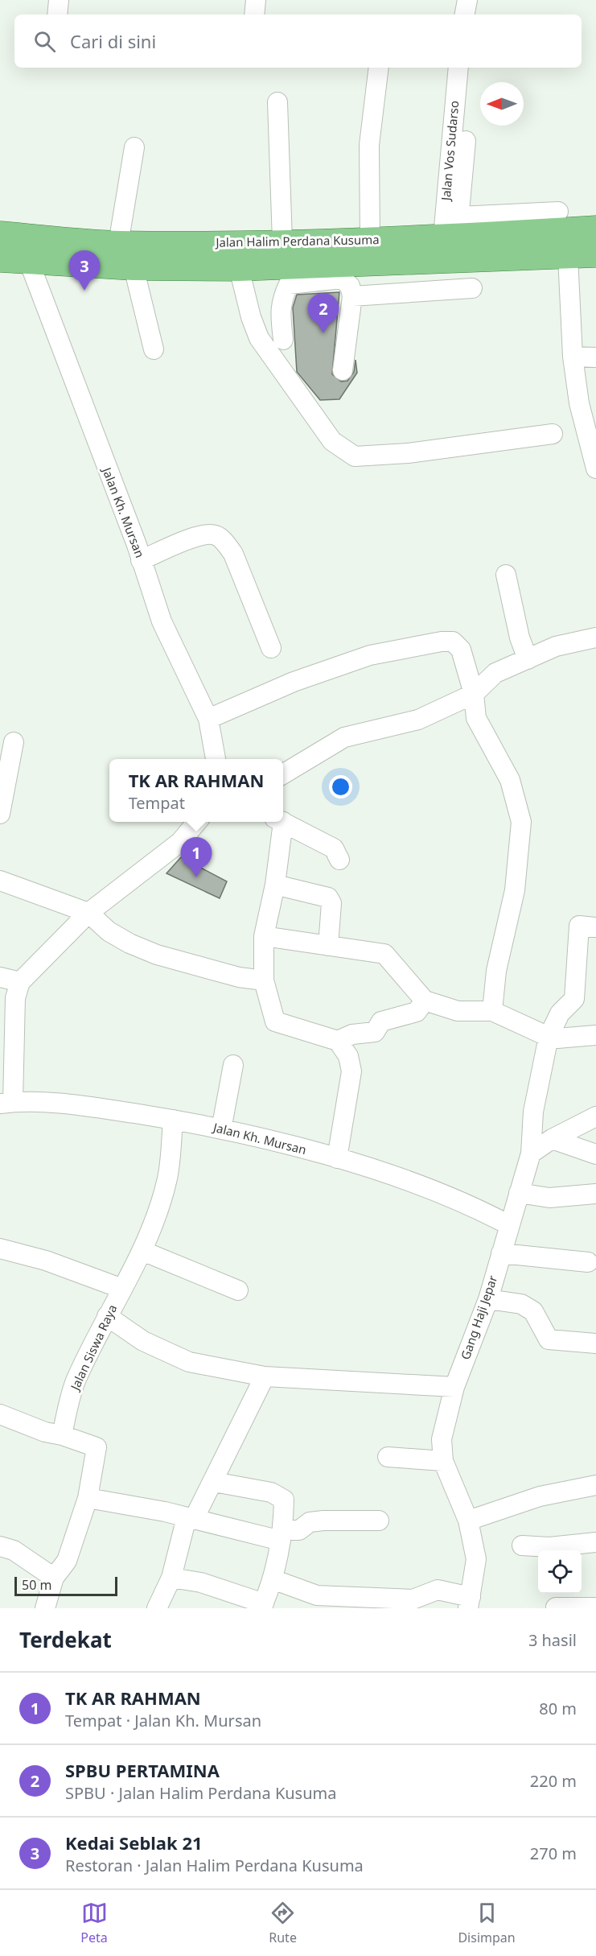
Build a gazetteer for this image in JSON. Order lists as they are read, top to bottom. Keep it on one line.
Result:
{"streets":{"main road":["Jalan Halim Perdana Kusuma"],"street":["Jalan Vos Sudarso","Jalan Kh. Mursan","Gang Haji Jepar","Jalan Siswa Raya"]},"crossings":[["Jalan Vos Sudarso","Jalan Halim Perdana Kusuma"],["Jalan Halim Perdana Kusuma","Jalan Kh. Mursan"],["Jalan Kh. Mursan","Gang Haji Jepar"],["Jalan Kh. Mursan","Jalan Siswa Raya"]],"scale_bar":"50 m","north":"left","page":{"search":"Cari di sini","pins":["3","2","1"],"popup":["TK AR RAHMAN","Tempat"],"scale":"50 m","heading":["Terdekat","3 hasil"],"list":[{"mark":"1","name":"TK AR RAHMAN","note":"Tempat · Jalan Kh. Mursan","value":"80 m"},{"mark":"2","name":"SPBU PERTAMINA","note":"SPBU · Jalan Halim Perdana Kusuma","value":"220 m"},{"mark":"3","name":"Kedai Seblak 21","note":"Restoran · Jalan Halim Perdana Kusuma","value":"270 m"}],"nav":["Peta","Rute","Disimpan"]}}
